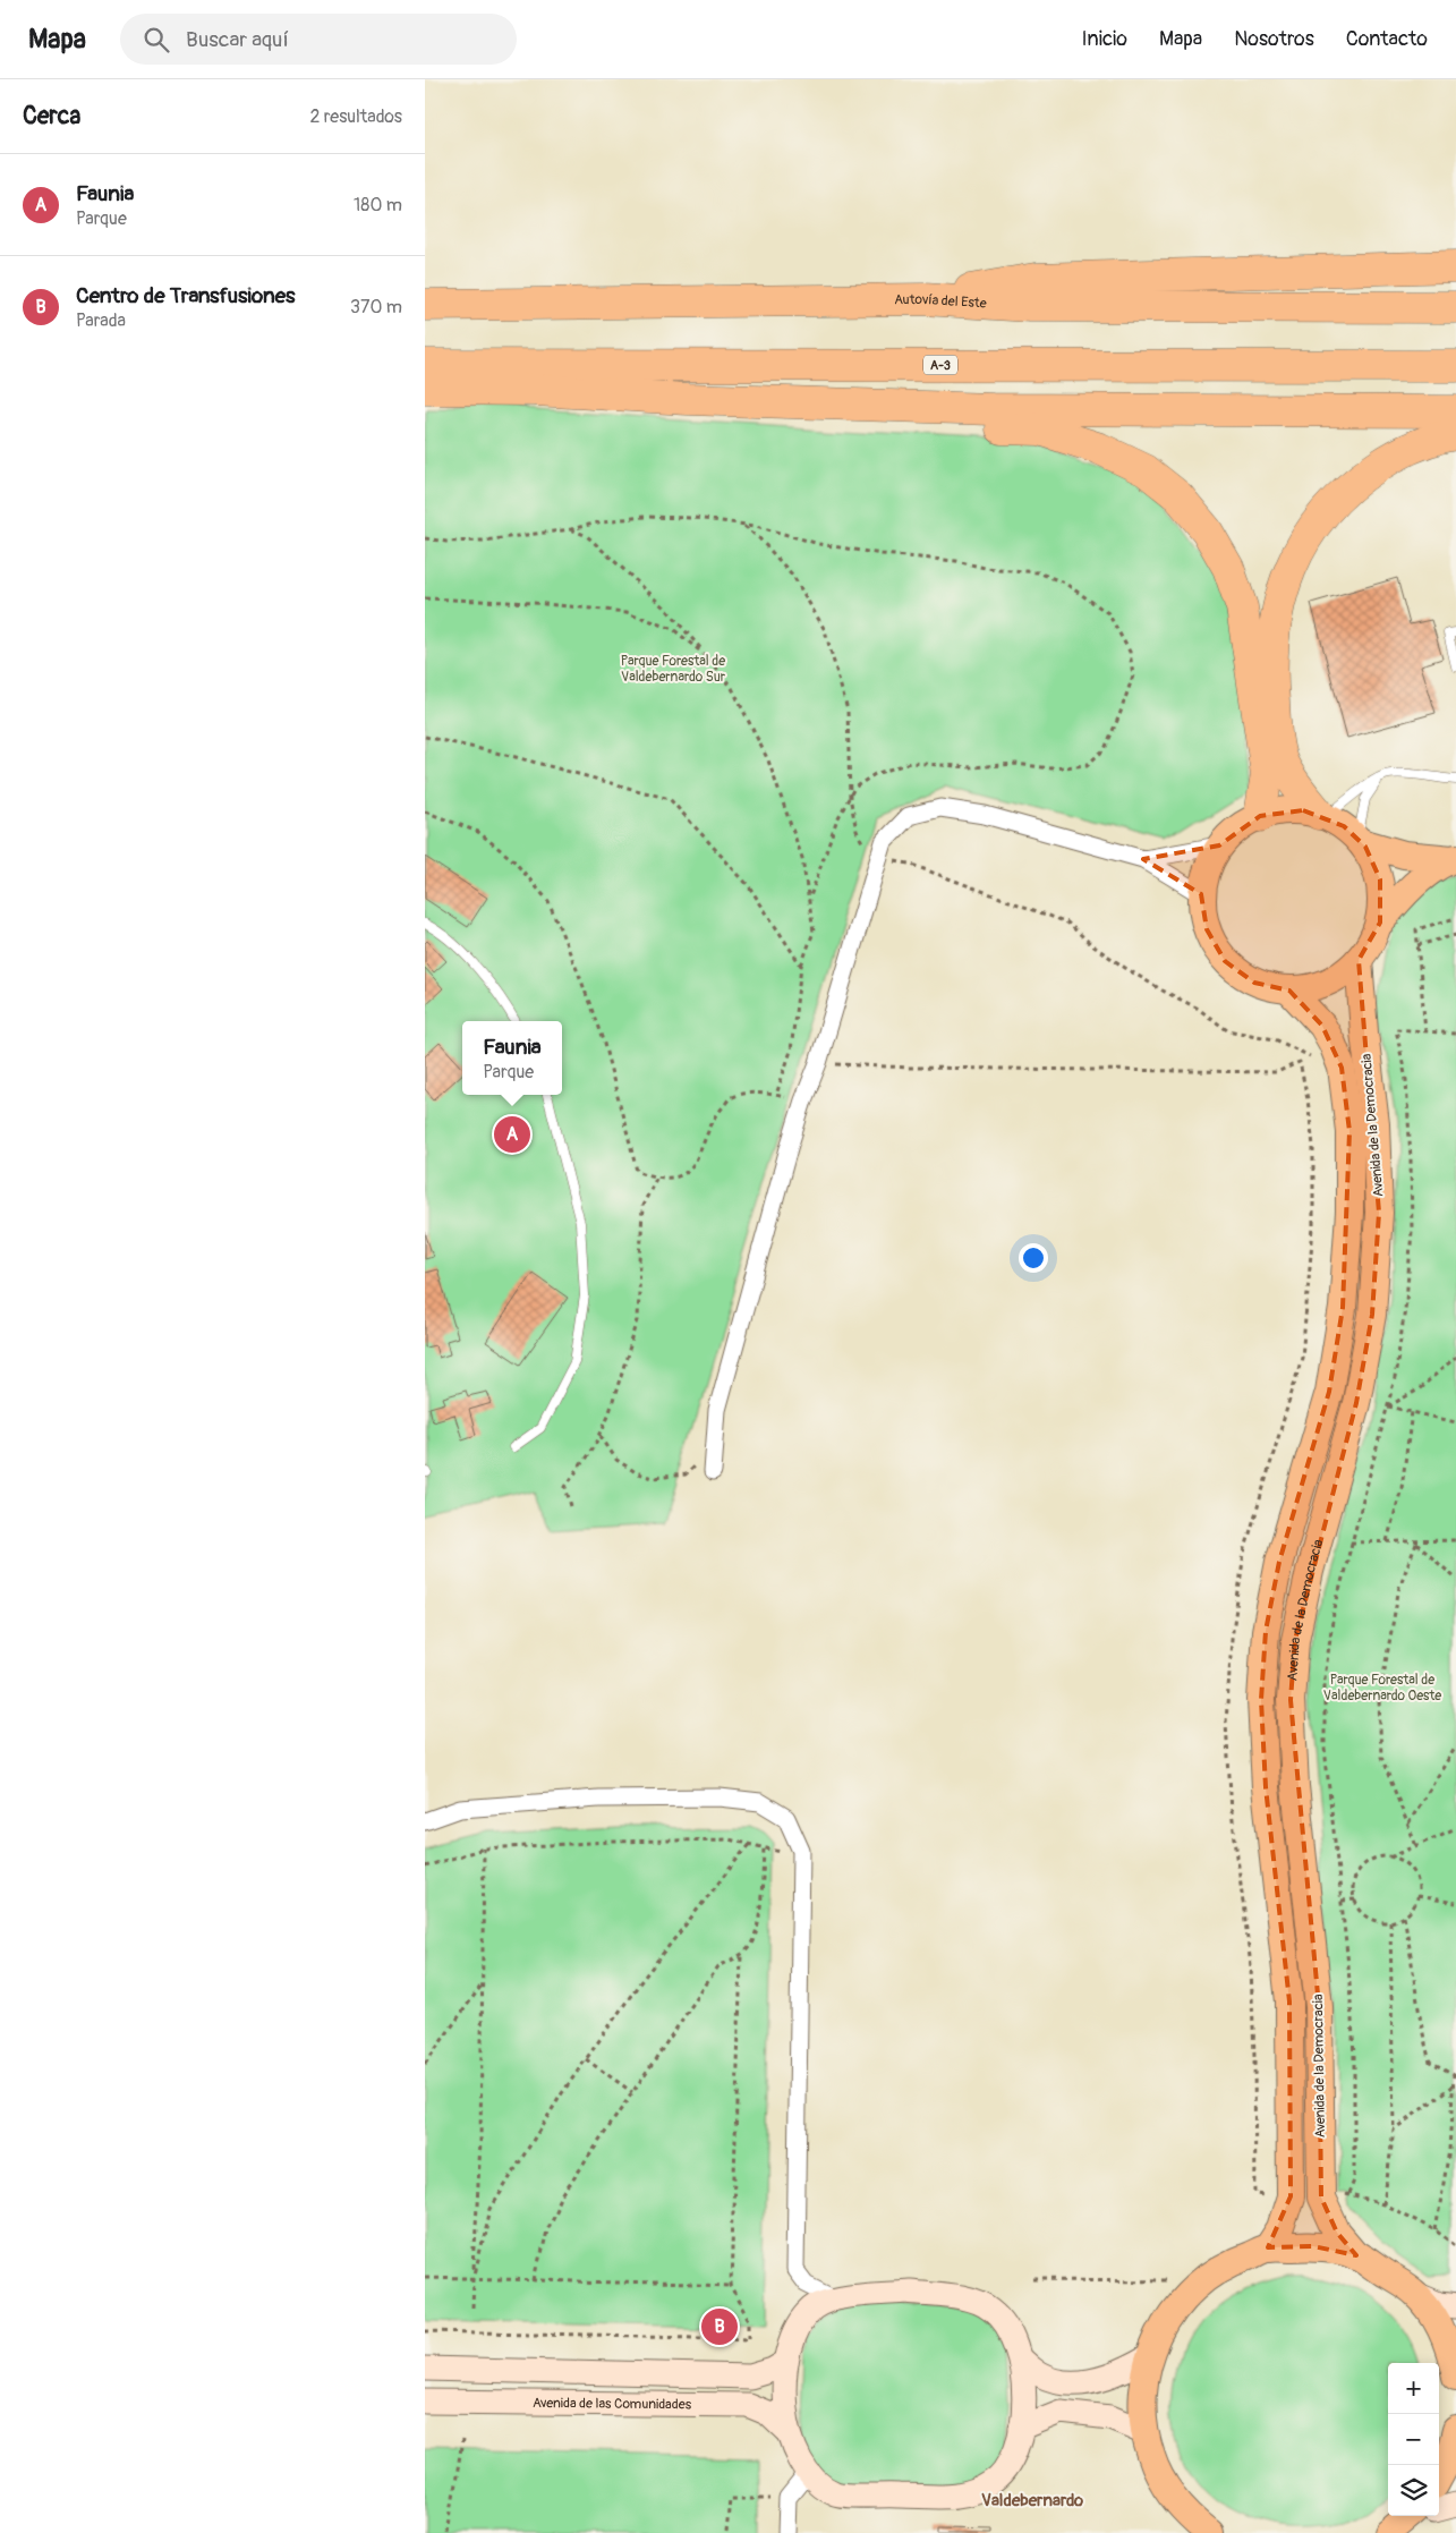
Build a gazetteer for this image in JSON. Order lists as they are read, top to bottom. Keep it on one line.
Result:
{"streets":{"highway":["Autovía del Este","A-3"],"main road":["Avenida de la Democracia"],"street":["Avenida de las Comunidades"]},"districts":["Valdebernardo"],"parks":["Parque Forestal de Valdebernardo Sur","Parque Forestal de Valdebernardo Oeste"],"page":{"header":"Mapa","search":"Buscar aquí","nav":["Inicio","Mapa","Nosotros","Contacto"],"heading":["Cerca","2 resultados"],"list":[{"mark":"A","name":"Faunia","note":"Parque","value":"180 m"},{"mark":"B","name":"Centro de Transfusiones","note":"Parada","value":"370 m"}],"popup":["Faunia","Parque"],"pins":["A","B"],"map_buttons":["+","−"]}}
